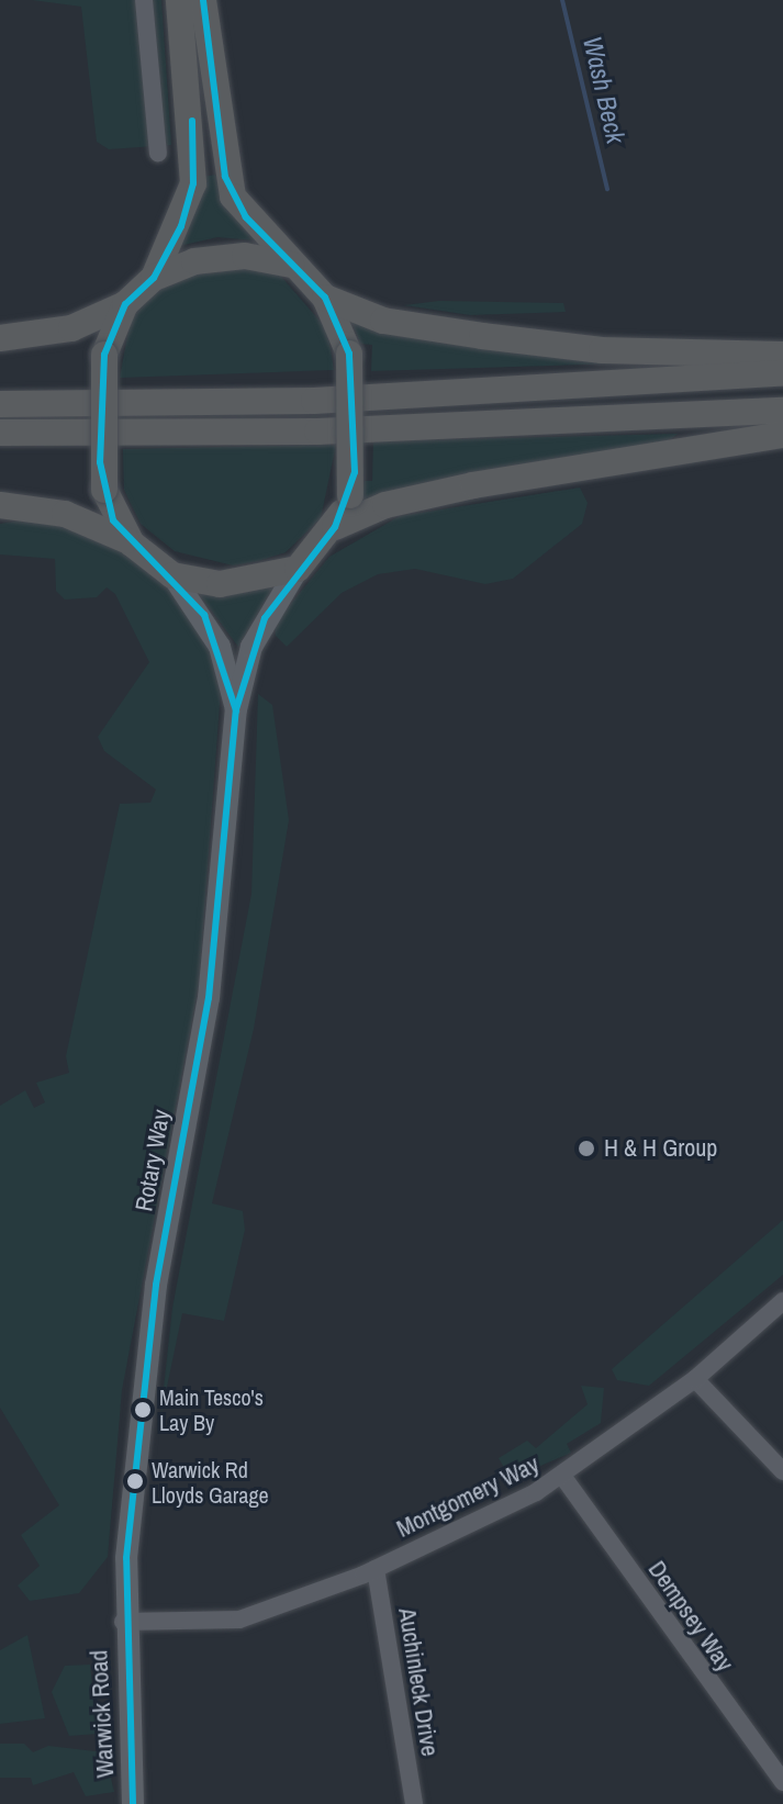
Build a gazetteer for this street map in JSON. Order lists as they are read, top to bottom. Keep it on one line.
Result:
{"streets":{"main road":["Rotary Way","Warwick Road"],"street":["Montgomery Way","Dempsey Way","Auchinleck Drive"]},"crossings":[["Rotary Way","Montgomery Way"],["Rotary Way","Warwick Road"],["Montgomery Way","Dempsey Way"],["Montgomery Way","Auchinleck Drive"],["Montgomery Way","Warwick Road"]],"water":["Wash Beck"],"places":["H & H Group","Main Tesco's Lay By","Warwick Rd Lloyds Garage"]}
